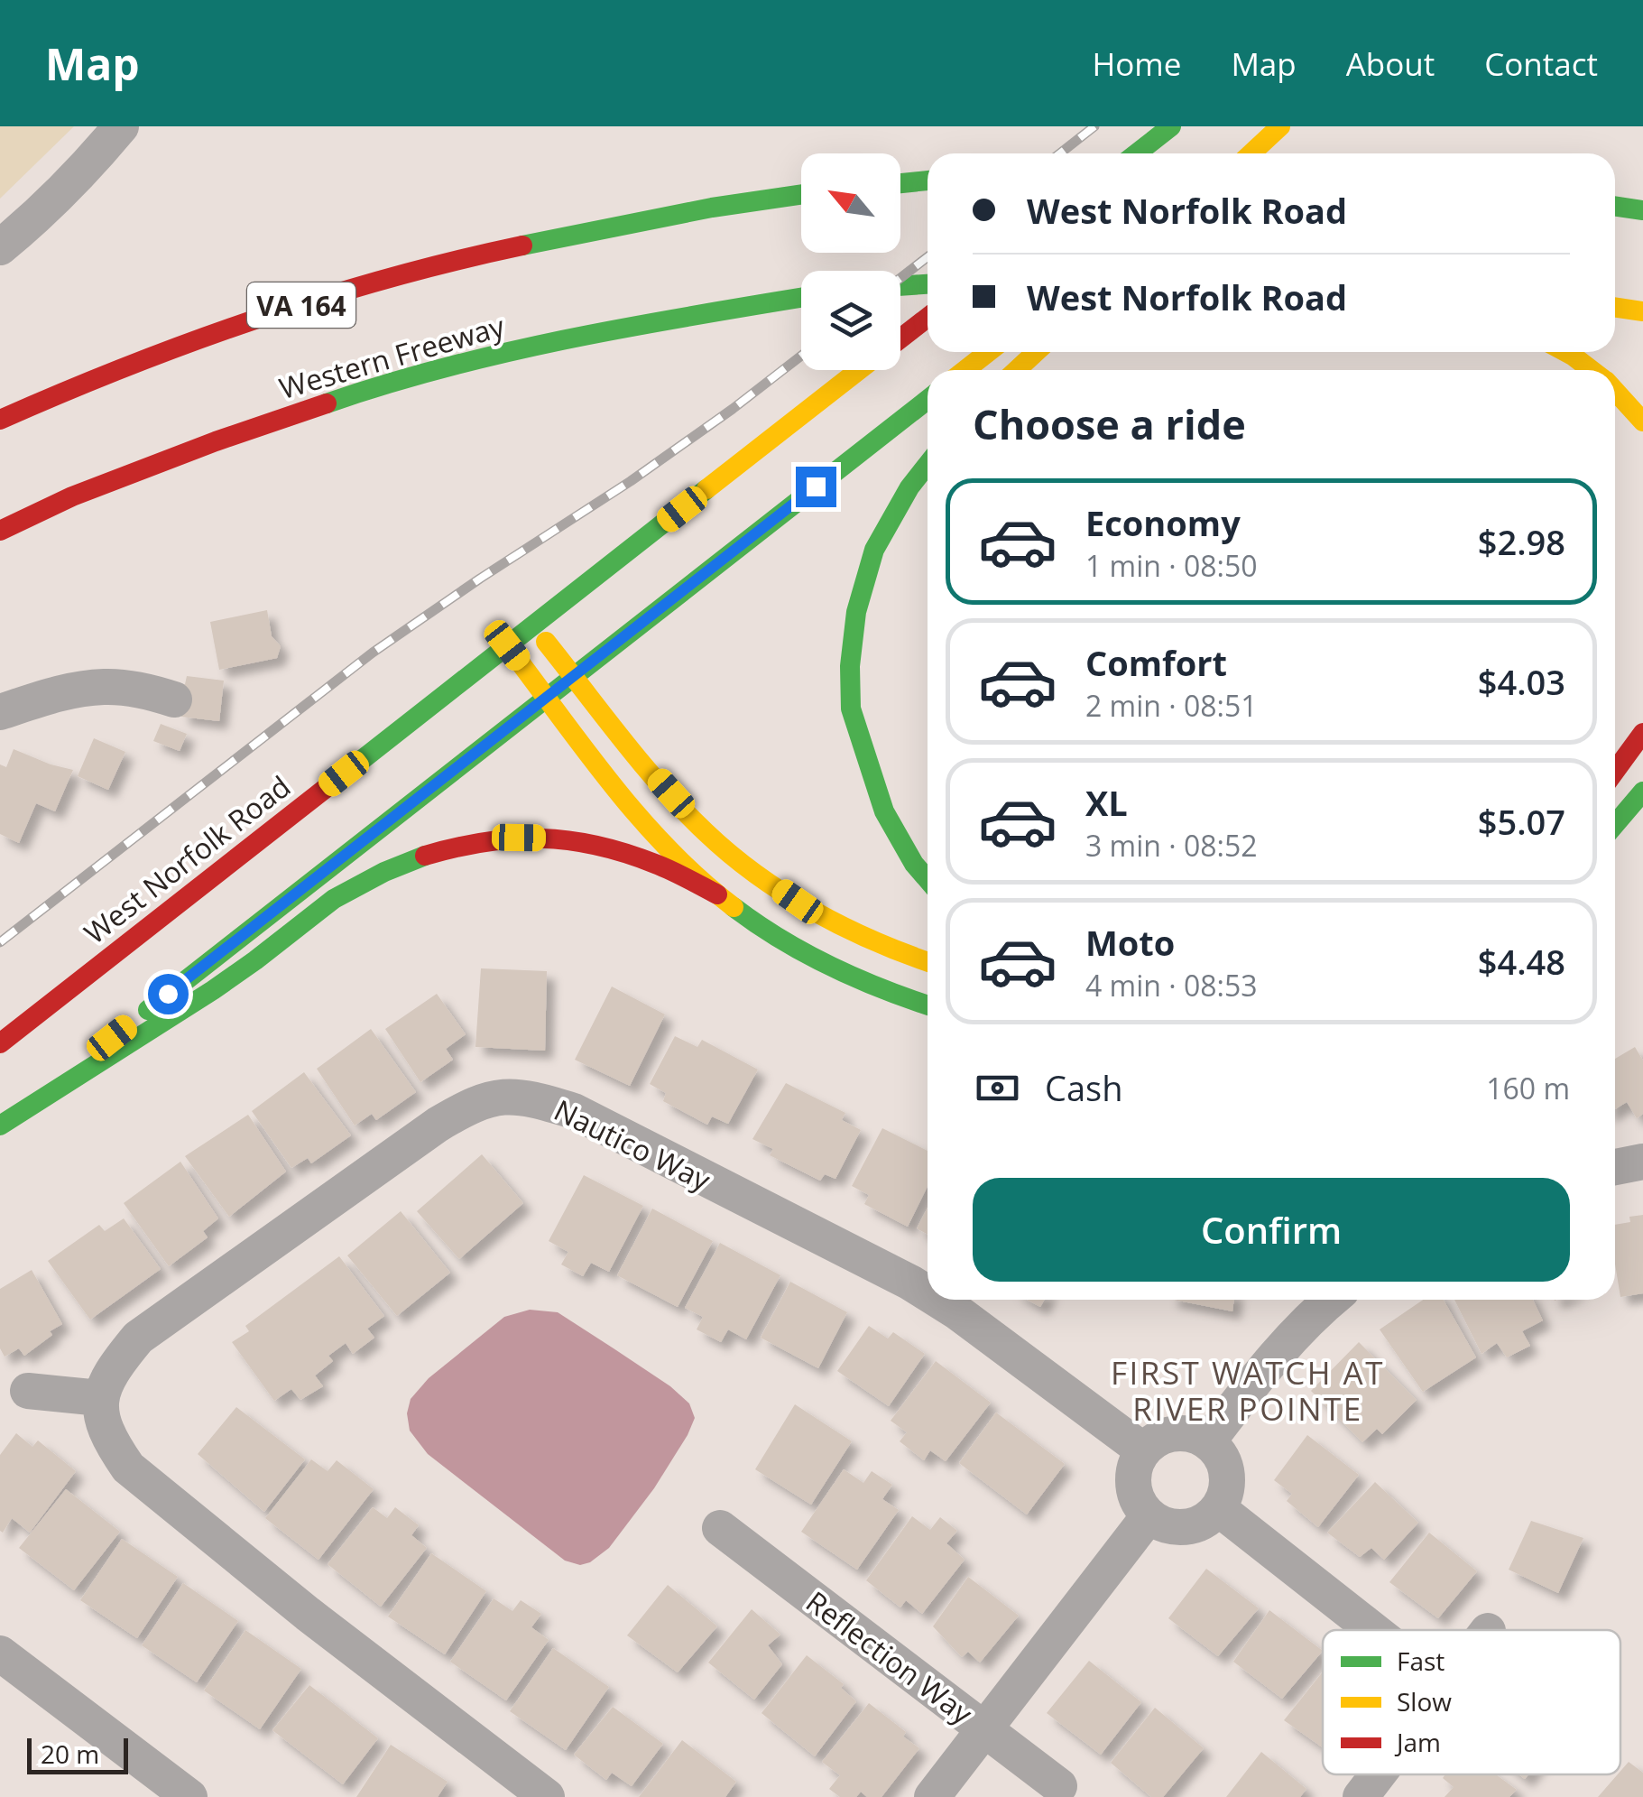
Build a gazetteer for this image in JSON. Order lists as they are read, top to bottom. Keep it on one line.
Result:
{"streets":{"main road":["VA 164","Western Freeway","West Norfolk Road"],"street":["Nautico Way","Reflection Way"]},"districts":["FIRST WATCH AT RIVER POINTE"],"legend":["Fast","Slow","Jam"],"scale_bar":"20 m","north":"top left","page":{"header":"Map","nav":["Home","Map","About","Contact"],"banner":["West Norfolk Road","West Norfolk Road"],"heading":"Choose a ride","list":[{"name":"Economy","note":"1 min · 08:50","value":"$2.98"},{"name":"Comfort","note":"2 min · 08:51","value":"$4.03"},{"name":"XL","note":"3 min · 08:52","value":"$5.07"},{"name":"Moto","note":"4 min · 08:53","value":"$4.48"}],"pay":["Cash","160 m"],"buttons":"Confirm","scale":"20 m"}}
